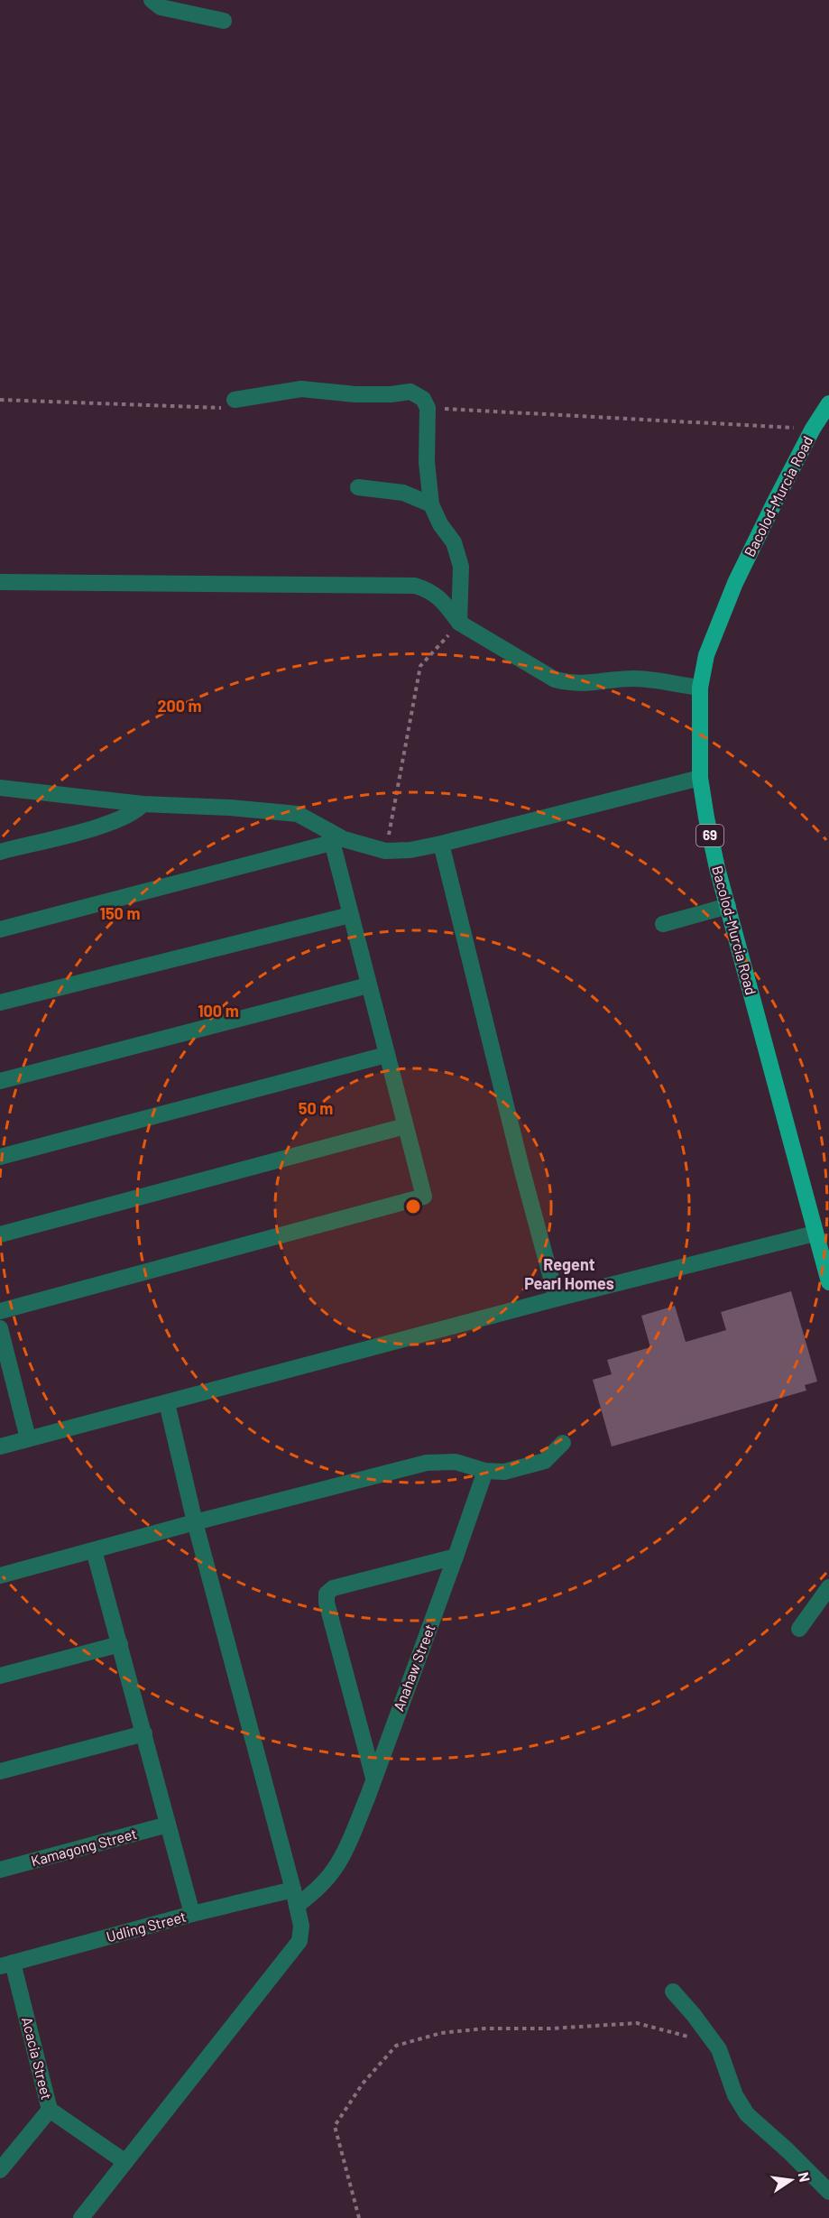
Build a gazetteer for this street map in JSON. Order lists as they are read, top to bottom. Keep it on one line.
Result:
{"streets":{"main road":["Bacolod-Murcia Road","69"],"street":["Anahaw Street","Kamagong Street","Udling Street","Acacia Street"]},"crossings":[["Anahaw Street","Udling Street"],["Udling Street","Acacia Street"]],"districts":["Regent Pearl Homes"],"north":"right","rings":["200 m","150 m","100 m","50 m"]}
